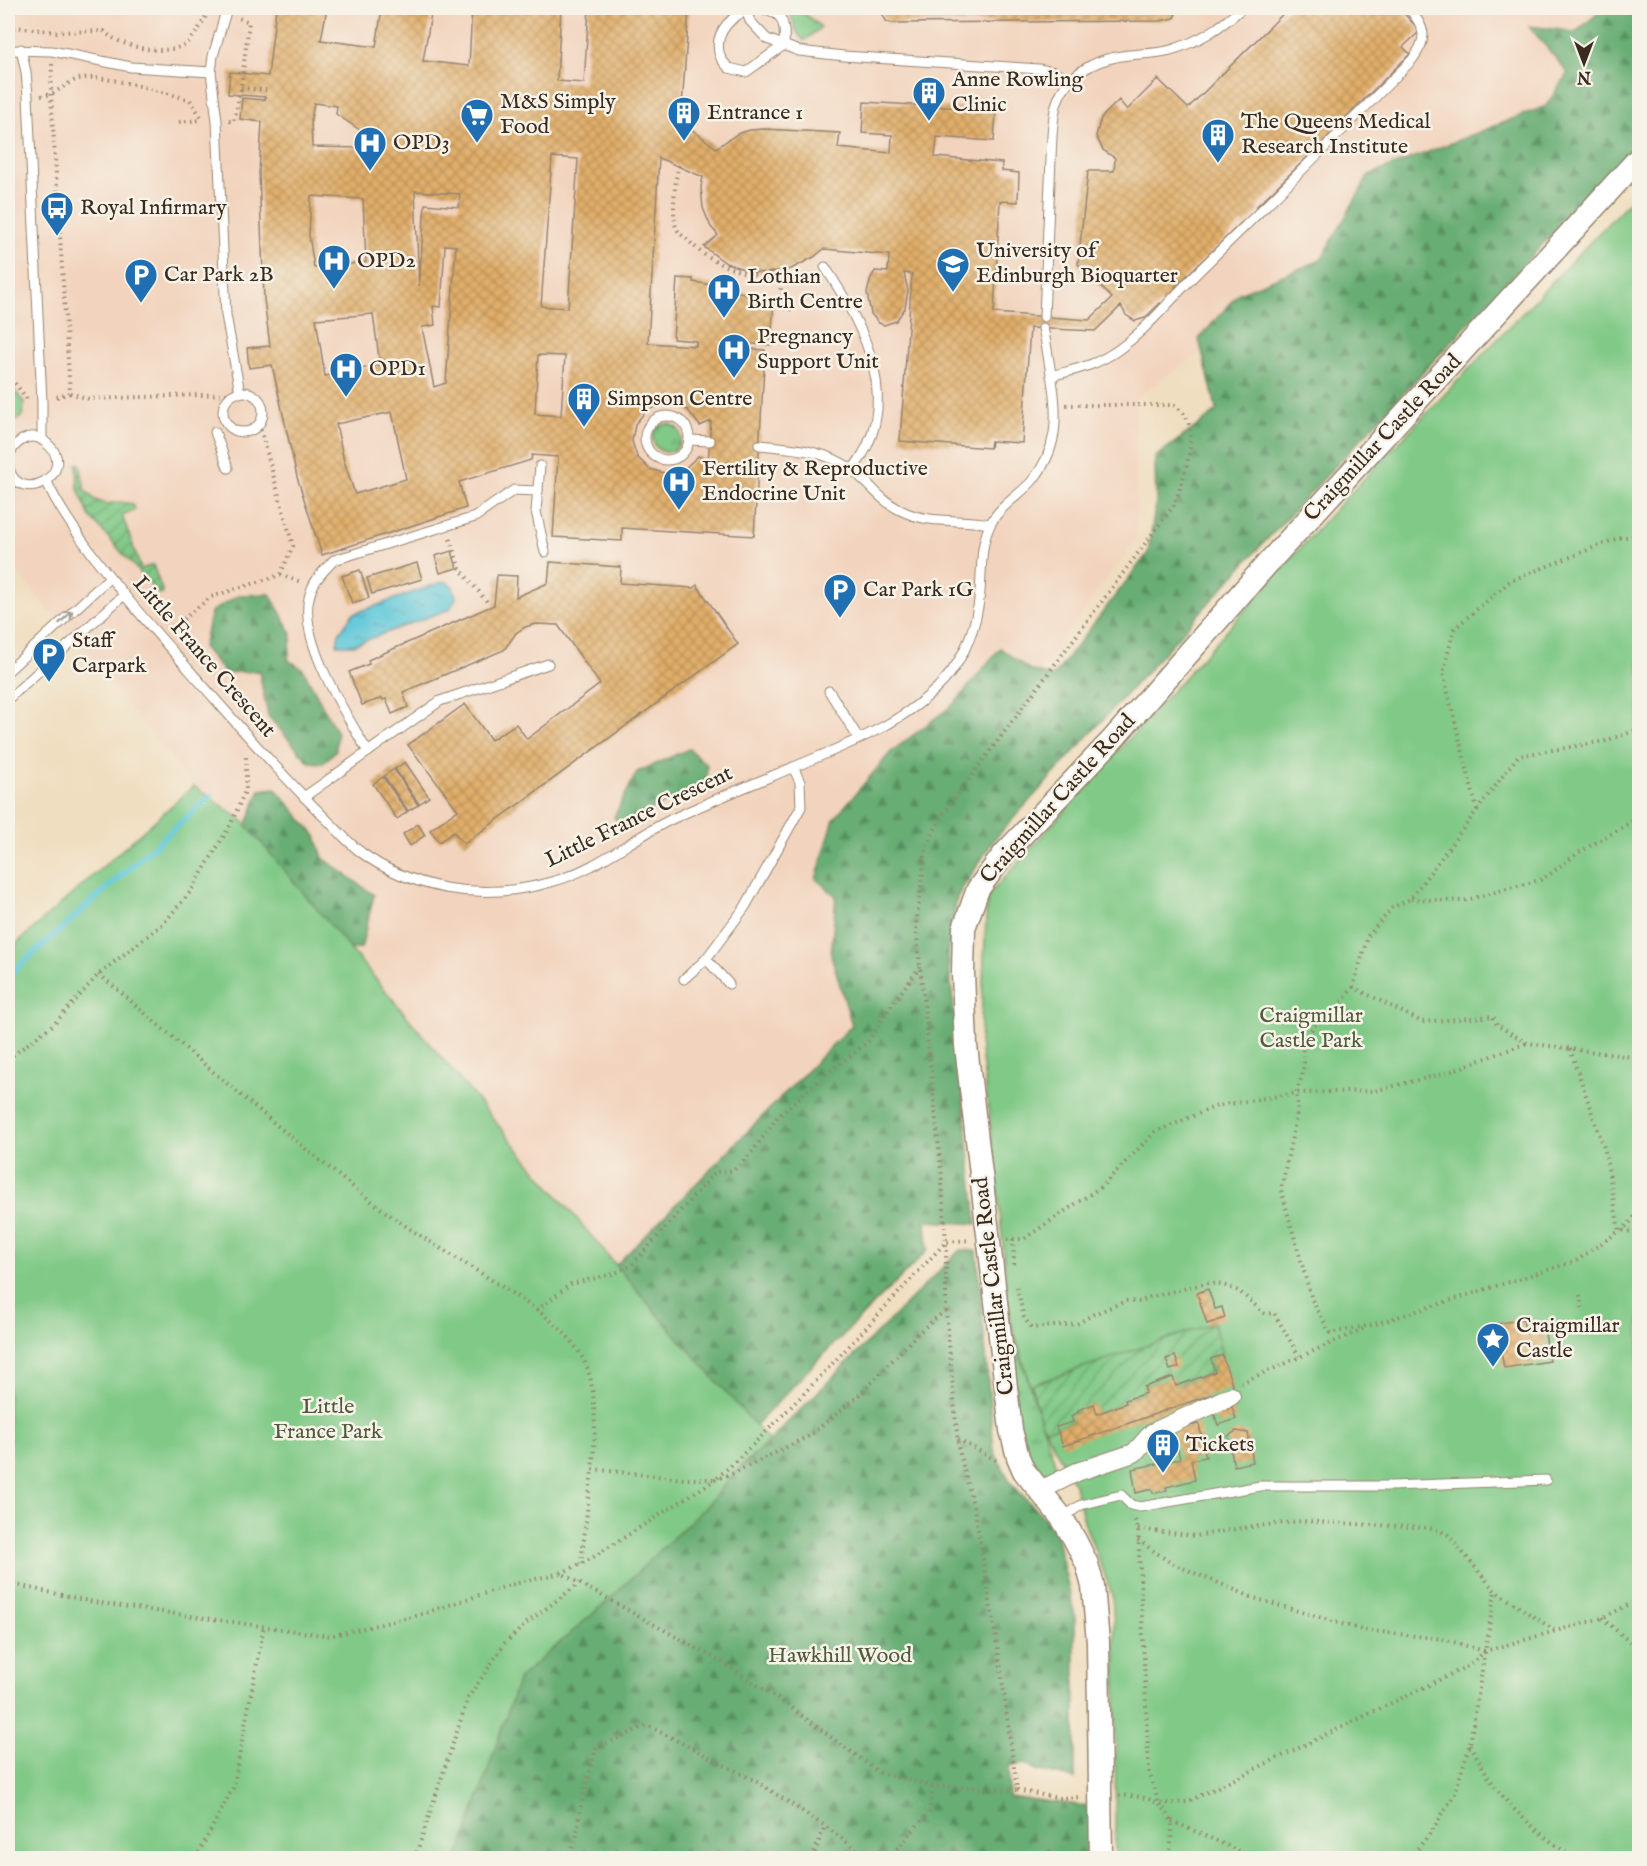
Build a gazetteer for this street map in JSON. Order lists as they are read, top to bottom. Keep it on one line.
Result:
{"streets":{"street":["Craigmillar Castle Road"],"lane":["Little France Crescent"]},"parks":["Craigmillar Castle Park","Little France Park","Hawkhill Wood"],"places":{"building":["Anne Rowling Clinic","Entrance 1","The Queens Medical Research Institute","Simpson Centre","Tickets"],"supermarket":["M&S Simply Food"],"hospital":["OPD3","OPD2","Lothian Birth Centre","Pregnancy Support Unit","OPD1","Fertility & Reproductive Endocrine Unit"],"bus stop":["Royal Infirmary"],"school or university":["University of Edinburgh Bioquarter"],"parking":["Car Park 2B","Car Park 1G","Staff Carpark"],"place":["Craigmillar Castle"]},"north":"bottom"}
